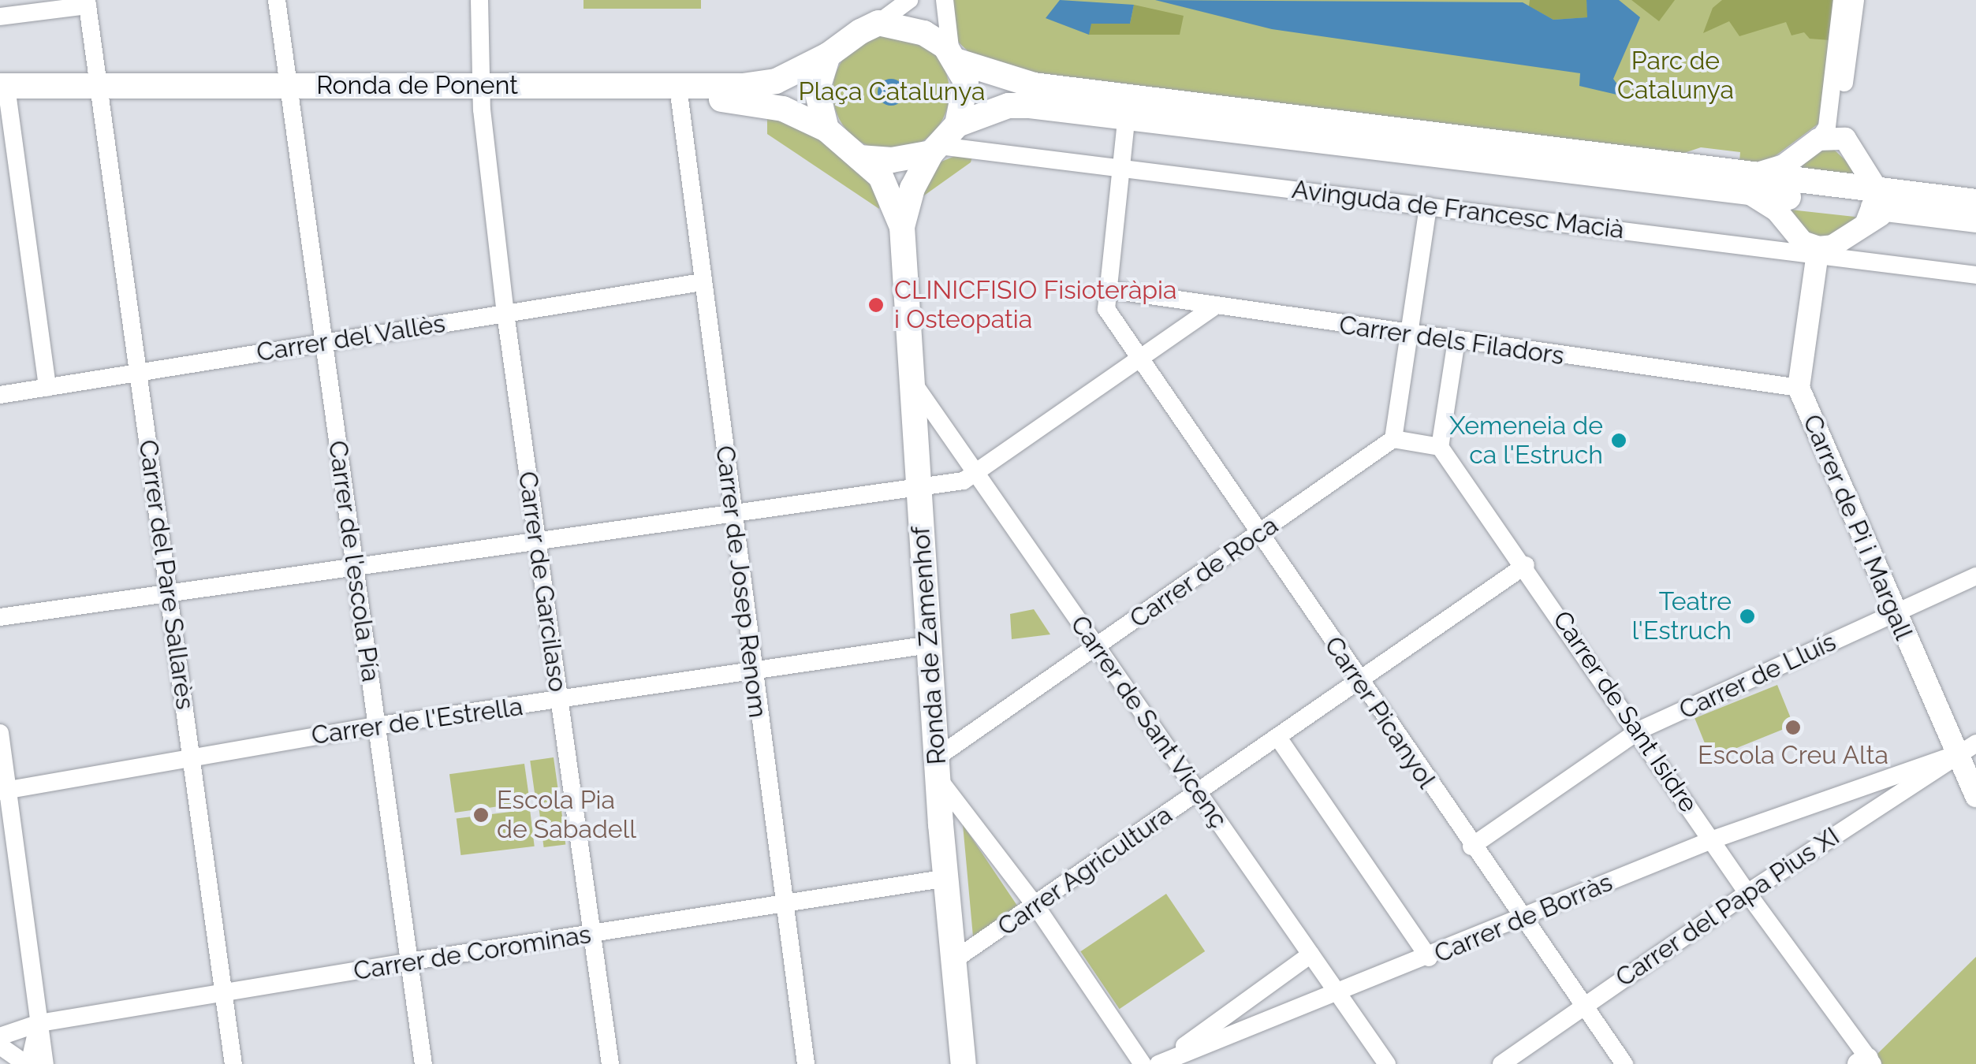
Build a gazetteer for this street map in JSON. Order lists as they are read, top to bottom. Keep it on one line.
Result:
{"streets":{"main road":["Ronda de Ponent","Avinguda de Francesc Macià","Ronda de Zamenhof"],"street":["Carrer del Vallès","Carrer dels Filadors","Carrer de Pi i Margall","Carrer de l'escola Pía","Carrer de Roca","Carrer del Pare Sallarès","Carrer de Garcilaso","Carrer de Josep Renom","Carrer de Lluís","Carrer de Sant Isidre","Carrer Picanyol","Carrer de l'Estrella","Carrer de Sant Vicenç","Carrer Agricultura","Carrer del Papa Pius XI","Carrer de Borràs","Carrer de Corominas"]},"crossings":[["Ronda de Ponent","Avinguda de Francesc Macià"],["Ronda de Ponent","Carrer de l'escola Pía"],["Ronda de Ponent","Carrer del Pare Sallarès"],["Ronda de Ponent","Carrer de Garcilaso"],["Ronda de Ponent","Carrer de Josep Renom"],["Ronda de Ponent","Ronda de Zamenhof"],["Avinguda de Francesc Macià","Carrer de Pi i Margall"],["Avinguda de Francesc Macià","Ronda de Zamenhof"],["Carrer del Vallès","Carrer de l'escola Pía"],["Carrer del Vallès","Carrer del Pare Sallarès"],["Carrer del Vallès","Carrer de Garcilaso"],["Carrer del Vallès","Carrer de Josep Renom"],["Carrer dels Filadors","Carrer de Pi i Margall"],["Carrer dels Filadors","Carrer Picanyol"],["Carrer de Pi i Margall","Carrer de Lluís"],["Carrer de Pi i Margall","Carrer del Papa Pius XI"],["Carrer de Pi i Margall","Carrer de Borràs"],["Carrer de l'escola Pía","Carrer de l'Estrella"],["Carrer de l'escola Pía","Carrer de Corominas"],["Carrer de Roca","Ronda de Zamenhof"],["Carrer de Roca","Carrer Picanyol"],["Carrer de Roca","Carrer de Sant Vicenç"],["Carrer del Pare Sallarès","Carrer de l'Estrella"],["Carrer del Pare Sallarès","Carrer de Corominas"],["Carrer de Garcilaso","Carrer de l'Estrella"],["Carrer de Garcilaso","Carrer de Corominas"],["Carrer de Josep Renom","Carrer de l'Estrella"],["Carrer de Josep Renom","Carrer de Corominas"],["Ronda de Zamenhof","Carrer de l'Estrella"],["Ronda de Zamenhof","Carrer de Sant Vicenç"],["Ronda de Zamenhof","Carrer Agricultura"],["Ronda de Zamenhof","Carrer de Corominas"],["Carrer de Lluís","Carrer de Sant Isidre"],["Carrer de Lluís","Carrer Picanyol"],["Carrer de Sant Isidre","Carrer Agricultura"],["Carrer de Sant Isidre","Carrer del Papa Pius XI"],["Carrer de Sant Isidre","Carrer de Borràs"],["Carrer Picanyol","Carrer Agricultura"],["Carrer Picanyol","Carrer del Papa Pius XI"],["Carrer Picanyol","Carrer de Borràs"],["Carrer de Sant Vicenç","Carrer Agricultura"],["Carrer de Sant Vicenç","Carrer de Borràs"],["Carrer del Papa Pius XI","Carrer de Borràs"]],"parks":["Parc de Catalunya","Plaça Catalunya"],"places":["CLINICFISIO Fisioteràpia i Osteopatia","Xemeneia de ca l'Estruch","Teatre l'Estruch","Escola Creu Alta","Escola Pia de Sabadell"]}
